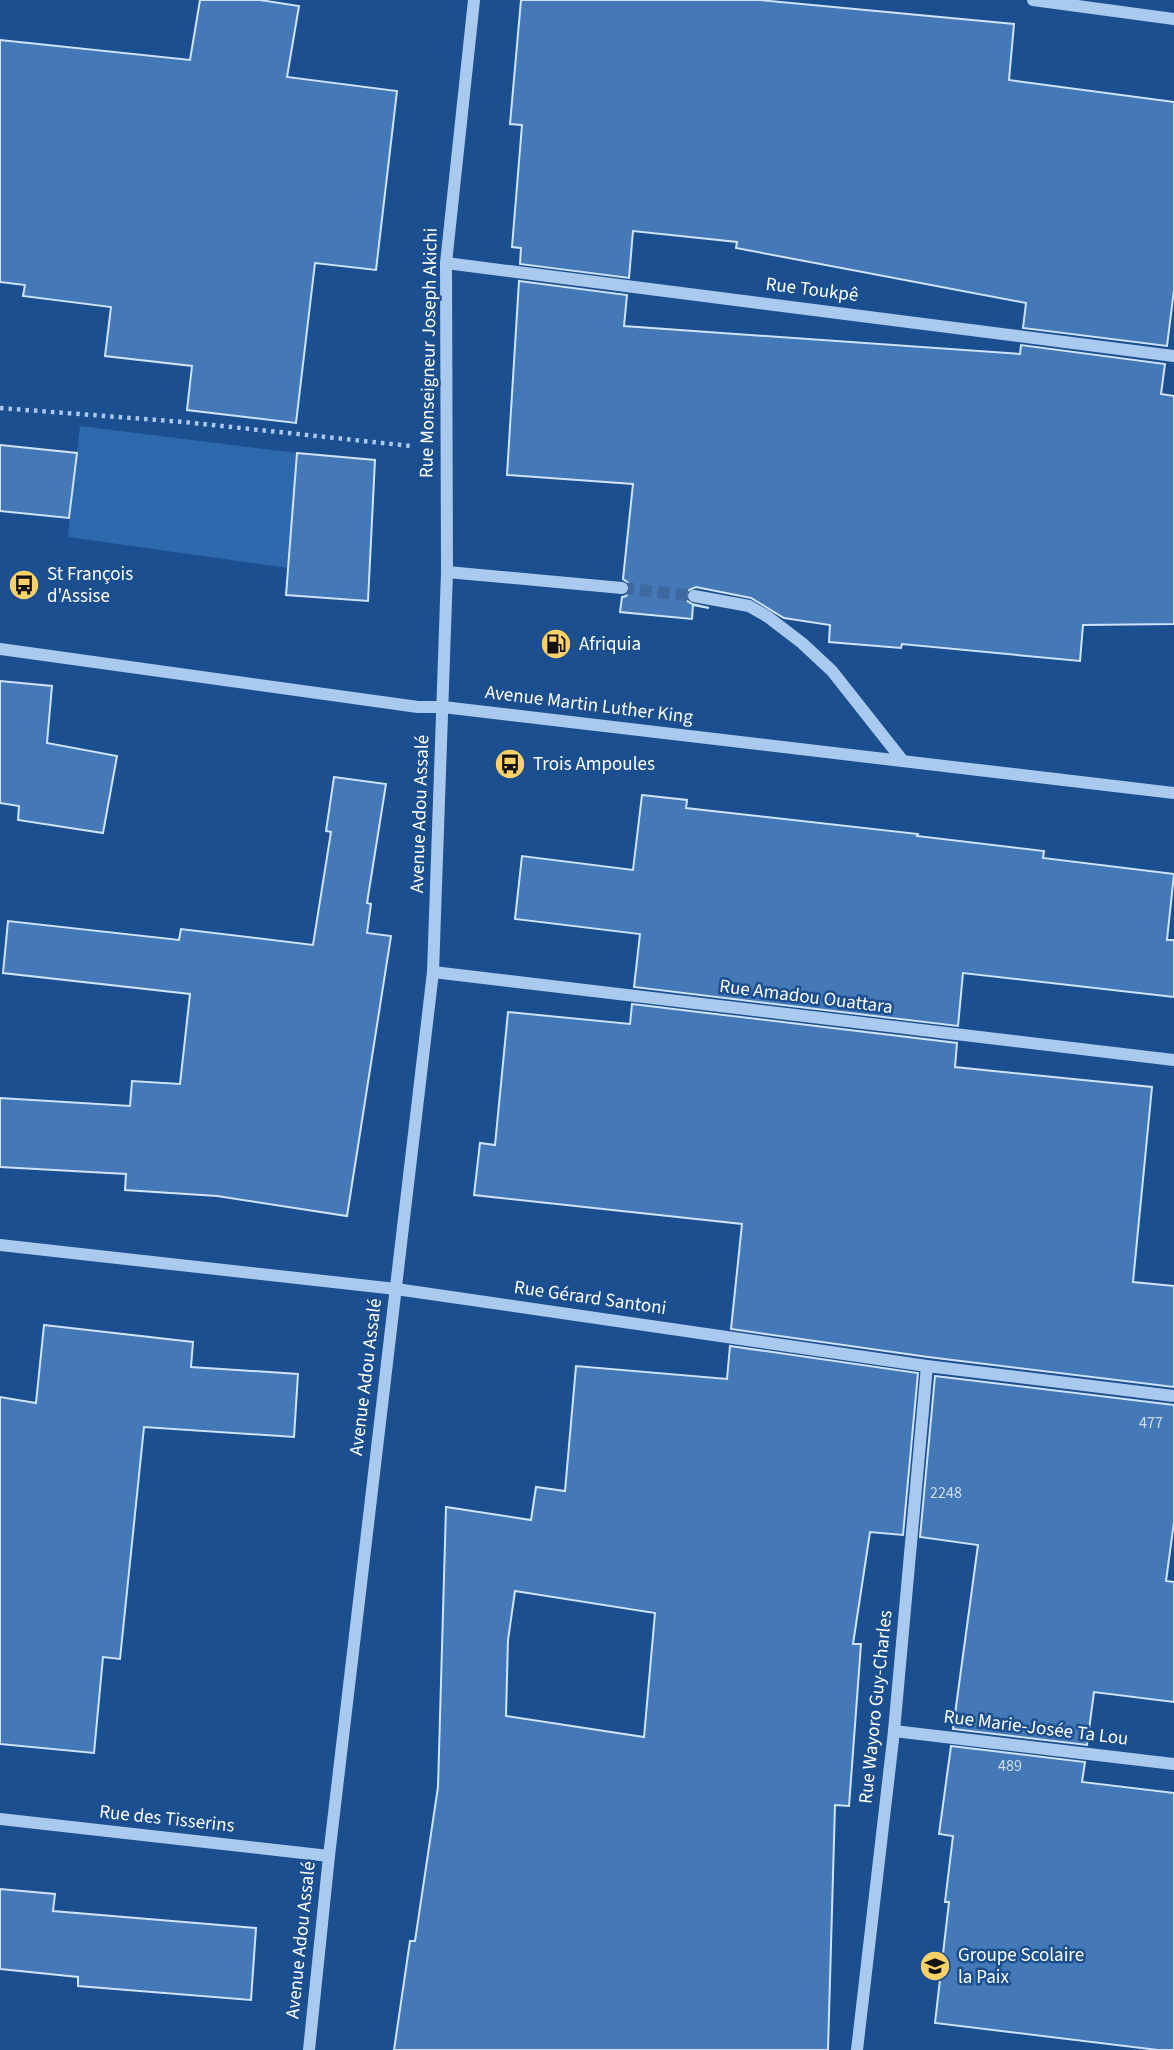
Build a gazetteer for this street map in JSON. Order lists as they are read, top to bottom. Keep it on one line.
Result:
{"streets":{"street":["Rue Toukpê","Rue Monseigneur Joseph Akichi","Avenue Martin Luther King","Avenue Adou Assalé","Rue Amadou Ouattara","Rue Gérard Santoni","Rue Wayoro Guy-Charles","Rue Marie-Josée Ta Lou","Rue des Tisserins"]},"crossings":[["Rue Toukpê","Rue Monseigneur Joseph Akichi"],["Rue Monseigneur Joseph Akichi","Avenue Martin Luther King"],["Rue Monseigneur Joseph Akichi","Avenue Adou Assalé"],["Avenue Martin Luther King","Avenue Adou Assalé"],["Avenue Adou Assalé","Rue Amadou Ouattara"],["Avenue Adou Assalé","Rue Gérard Santoni"],["Avenue Adou Assalé","Rue des Tisserins"],["Rue Gérard Santoni","Rue Wayoro Guy-Charles"],["Rue Wayoro Guy-Charles","Rue Marie-Josée Ta Lou"]],"places":{"bus stop":["St François d'Assise","Trois Ampoules"],"fuel station":["Afriquia"],"school or university":["Groupe Scolaire la Paix"]},"house_numbers":["477","2248","489"]}
